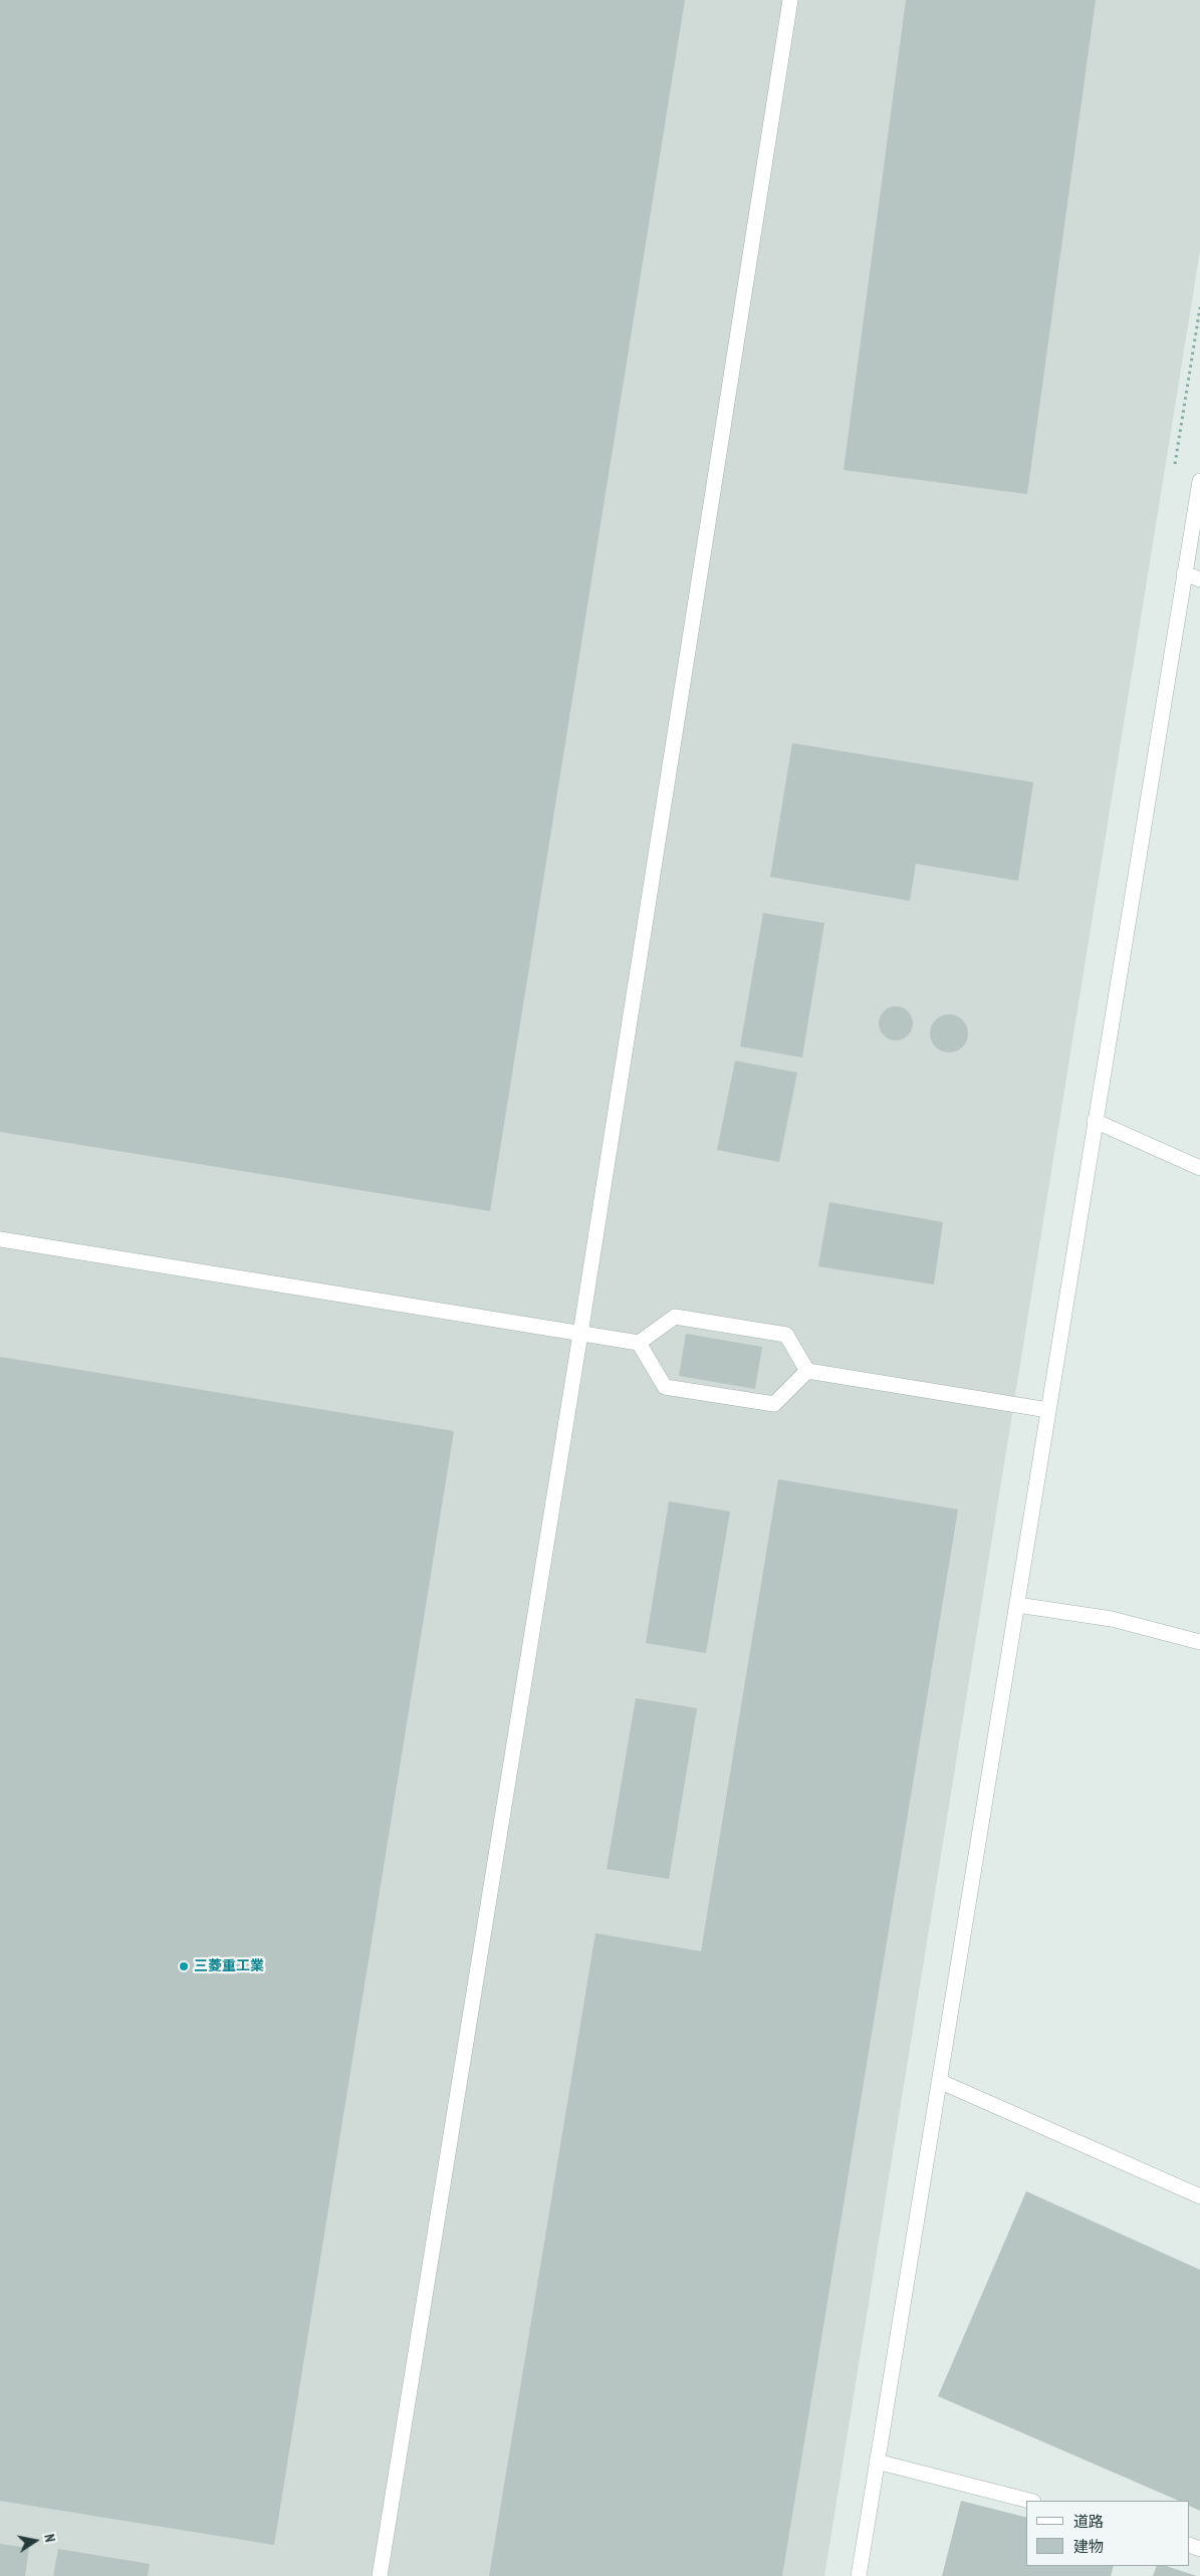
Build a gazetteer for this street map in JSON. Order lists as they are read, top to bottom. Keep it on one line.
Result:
{"places":["三菱重工業"],"legend":["道路","建物"],"north":"right"}
